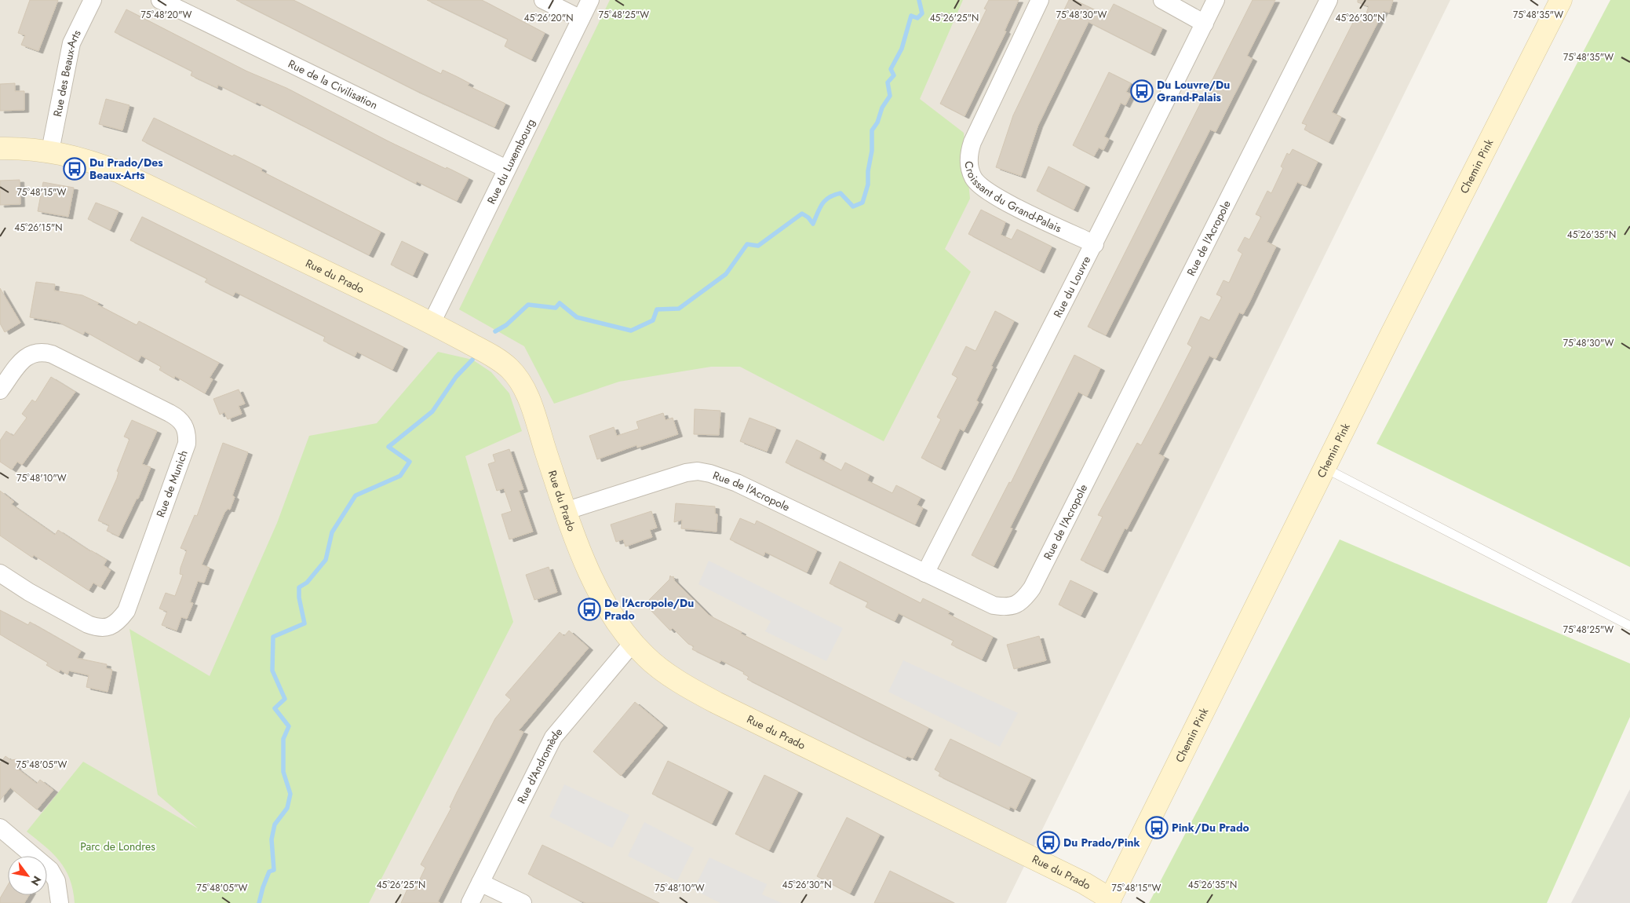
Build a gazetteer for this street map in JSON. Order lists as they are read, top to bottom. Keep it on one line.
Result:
{"streets":{"street":["Rue des Beaux-Arts","Rue de la Civilisation","Rue du Luxembourg","Chemin Pink","Croissant du Grand-Palais","Rue de l'Acropole","Rue du Prado","Rue du Louvre","Rue de Munich","Rue d'Andromède"]},"crossings":[["Rue des Beaux-Arts","Rue du Prado"],["Rue de la Civilisation","Rue du Luxembourg"],["Rue du Luxembourg","Rue du Prado"],["Chemin Pink","Rue du Prado"],["Croissant du Grand-Palais","Rue du Louvre"],["Rue de l'Acropole","Rue du Prado"],["Rue de l'Acropole","Rue du Louvre"],["Rue du Prado","Rue d'Andromède"]],"parks":["Parc de Londres"],"places":{"bus stop":["Du Louvre/Du Grand-Palais","Du Prado/Des Beaux-Arts","De l'Acropole/Du Prado","Pink/Du Prado","Du Prado/Pink"]},"north":"bottom right","coordinates":["75°48'20\"W","75°48'25\"W","75°48'30\"W","75°48'35\"W","45°26'20\"N","45°26'25\"N","45°26'30\"N","75°48'15\"W","45°26'15\"N","45°26'35\"N","75°48'10\"W","75°48'05\"W"]}
